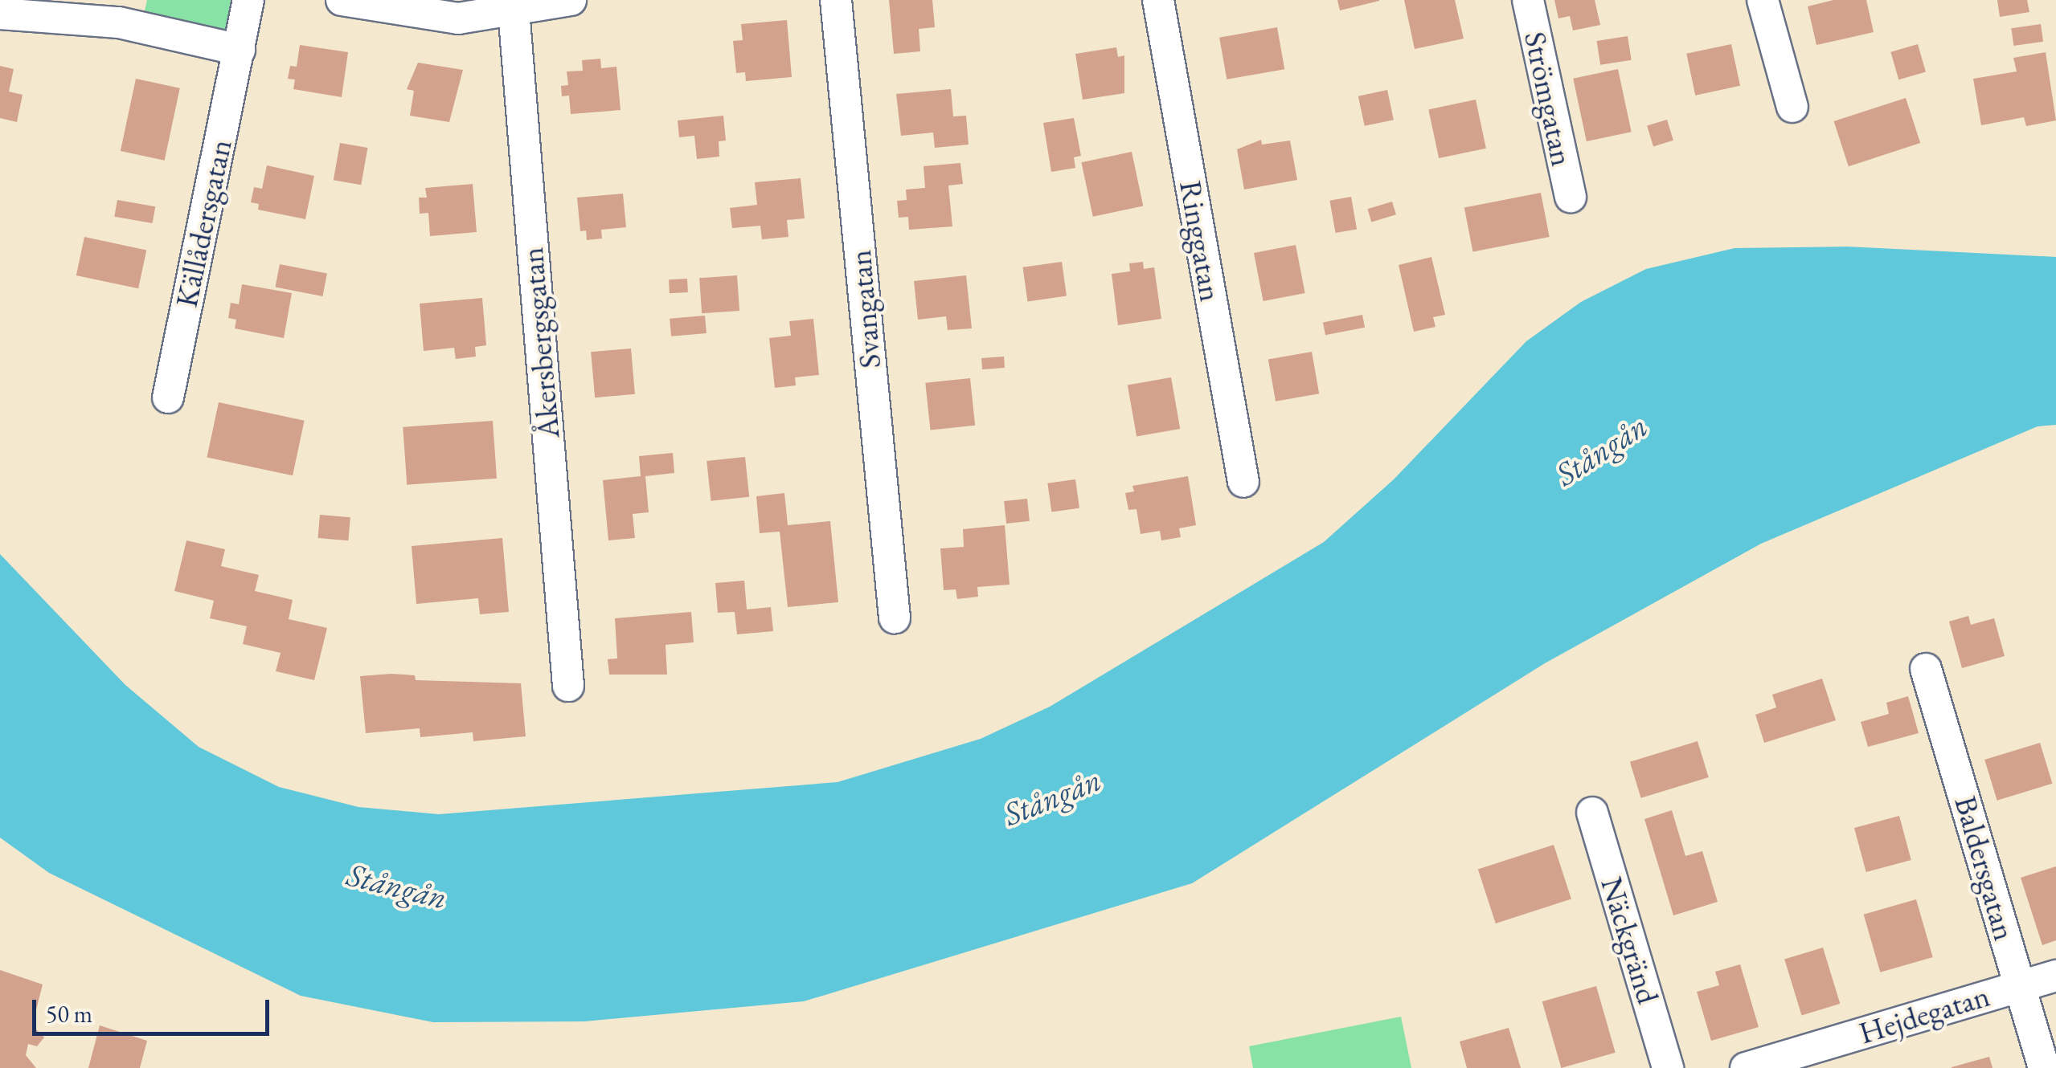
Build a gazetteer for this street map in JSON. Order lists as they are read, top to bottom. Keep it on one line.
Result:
{"streets":{"street":["Strömgatan","Källådersgatan","Ringgatan","Svangatan","Åkersbergsgatan","Baldersgatan","Näckgränd","Hejdegatan"]},"crossings":[["Baldersgatan","Hejdegatan"]],"water":["Stångån"],"scale_bar":"50 m"}
